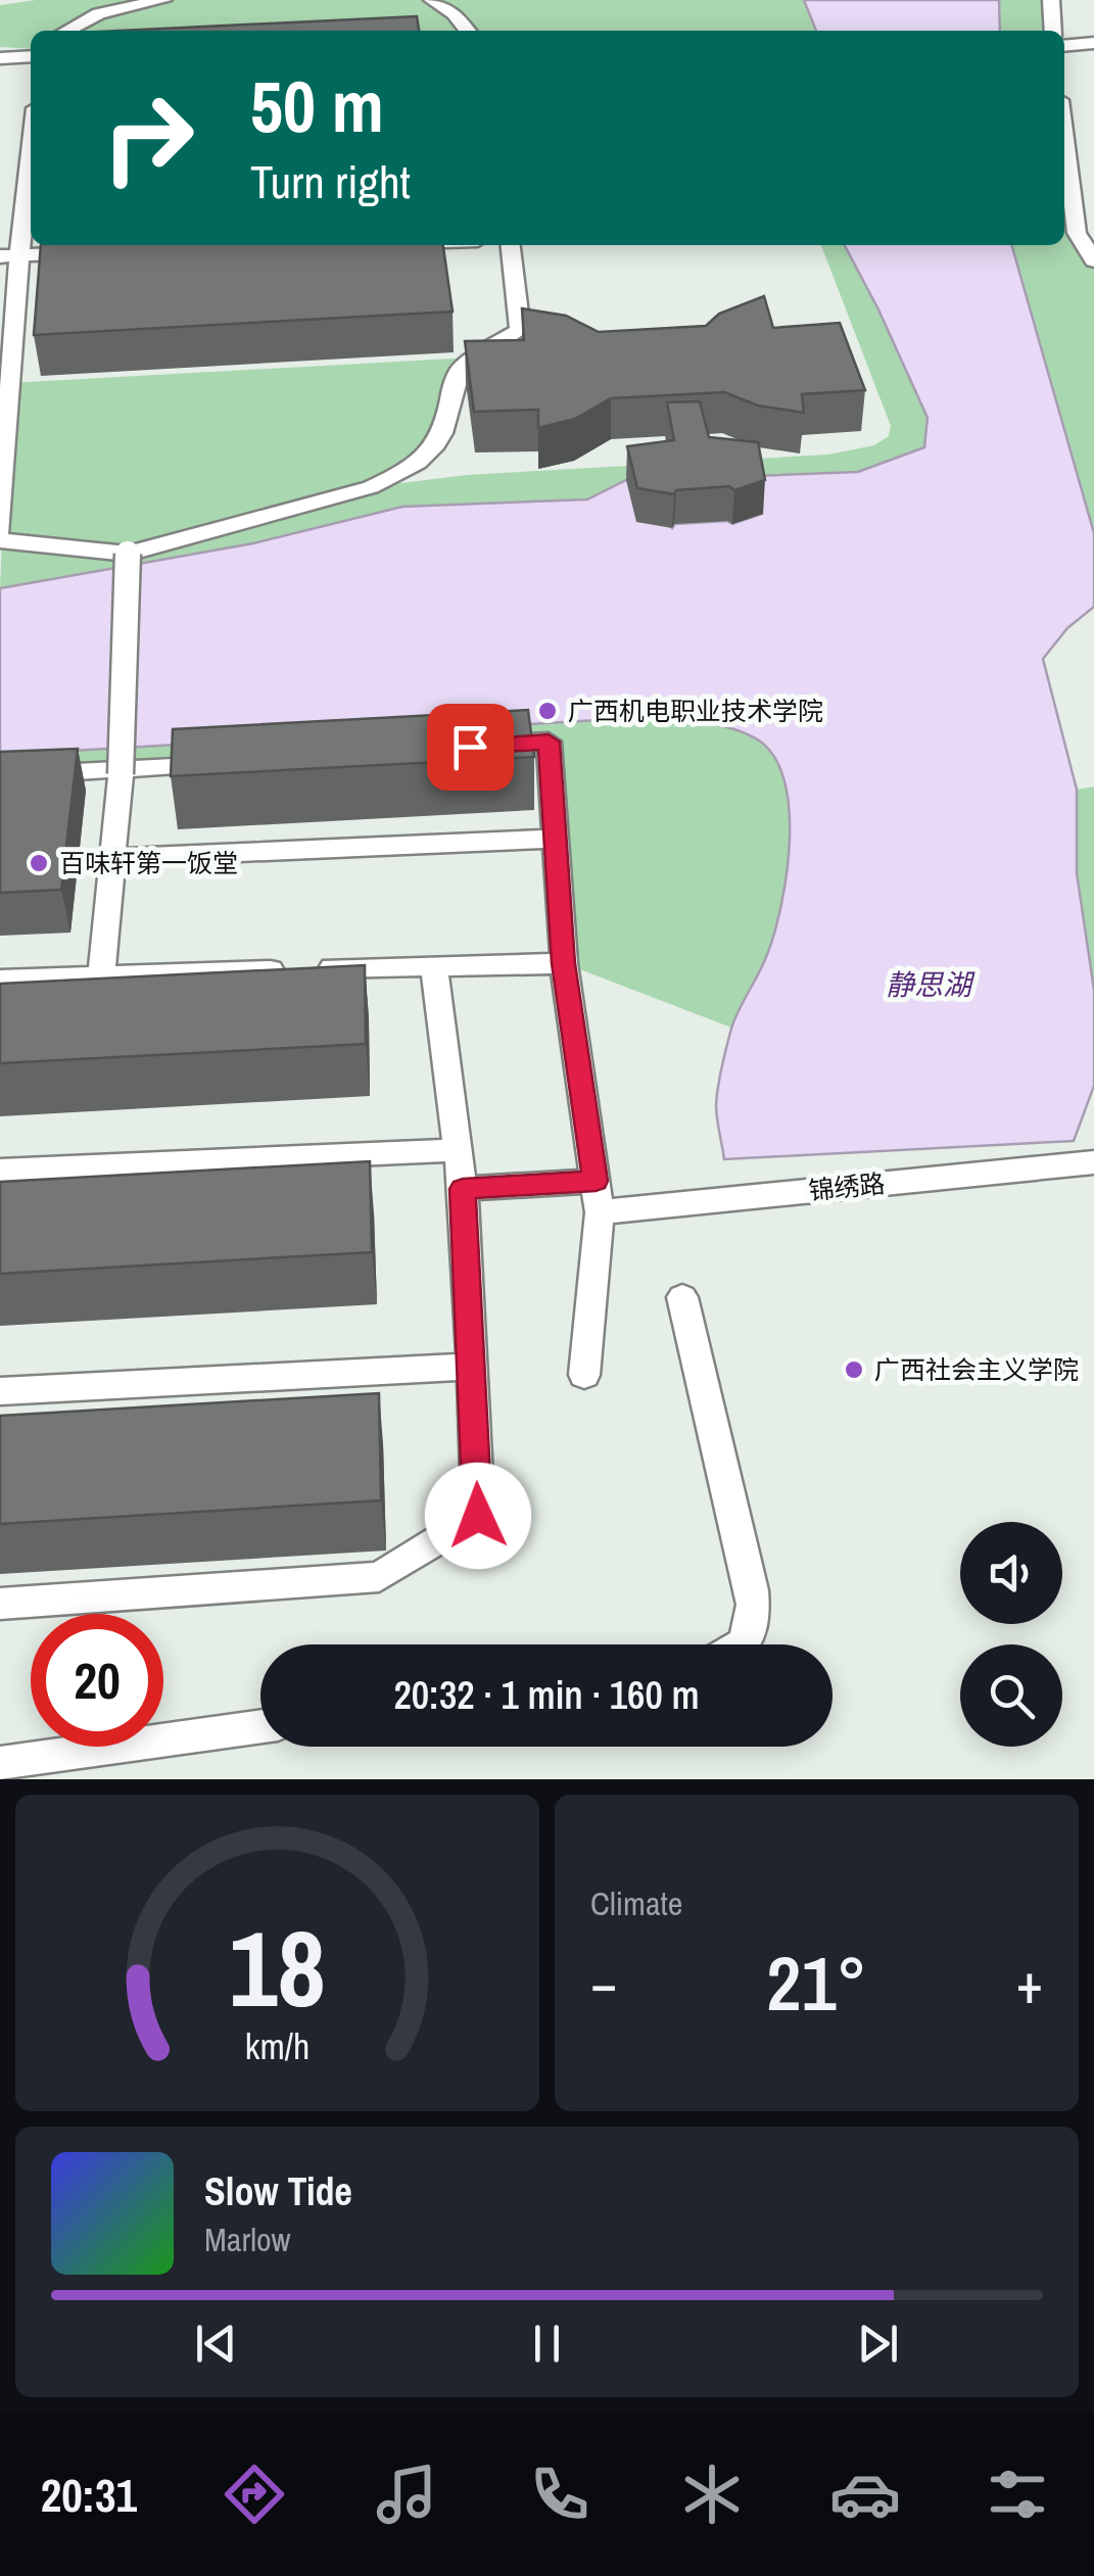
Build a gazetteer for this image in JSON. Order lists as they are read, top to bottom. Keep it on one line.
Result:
{"streets":{"lane":["锦绣路"]},"water":["静思湖"],"places":["广西机电职业技术学院","百味轩第一饭堂","广西社会主义学院"],"page":{"turn":["50 m","Turn right"],"limit":"20","trip":"20:32 · 1 min · 160 m","tile":"Climate","heat":["−","21°","+"],"song":["Slow Tide","Marlow"],"tabs":"20:31","gauge":["18","km/h"]}}
